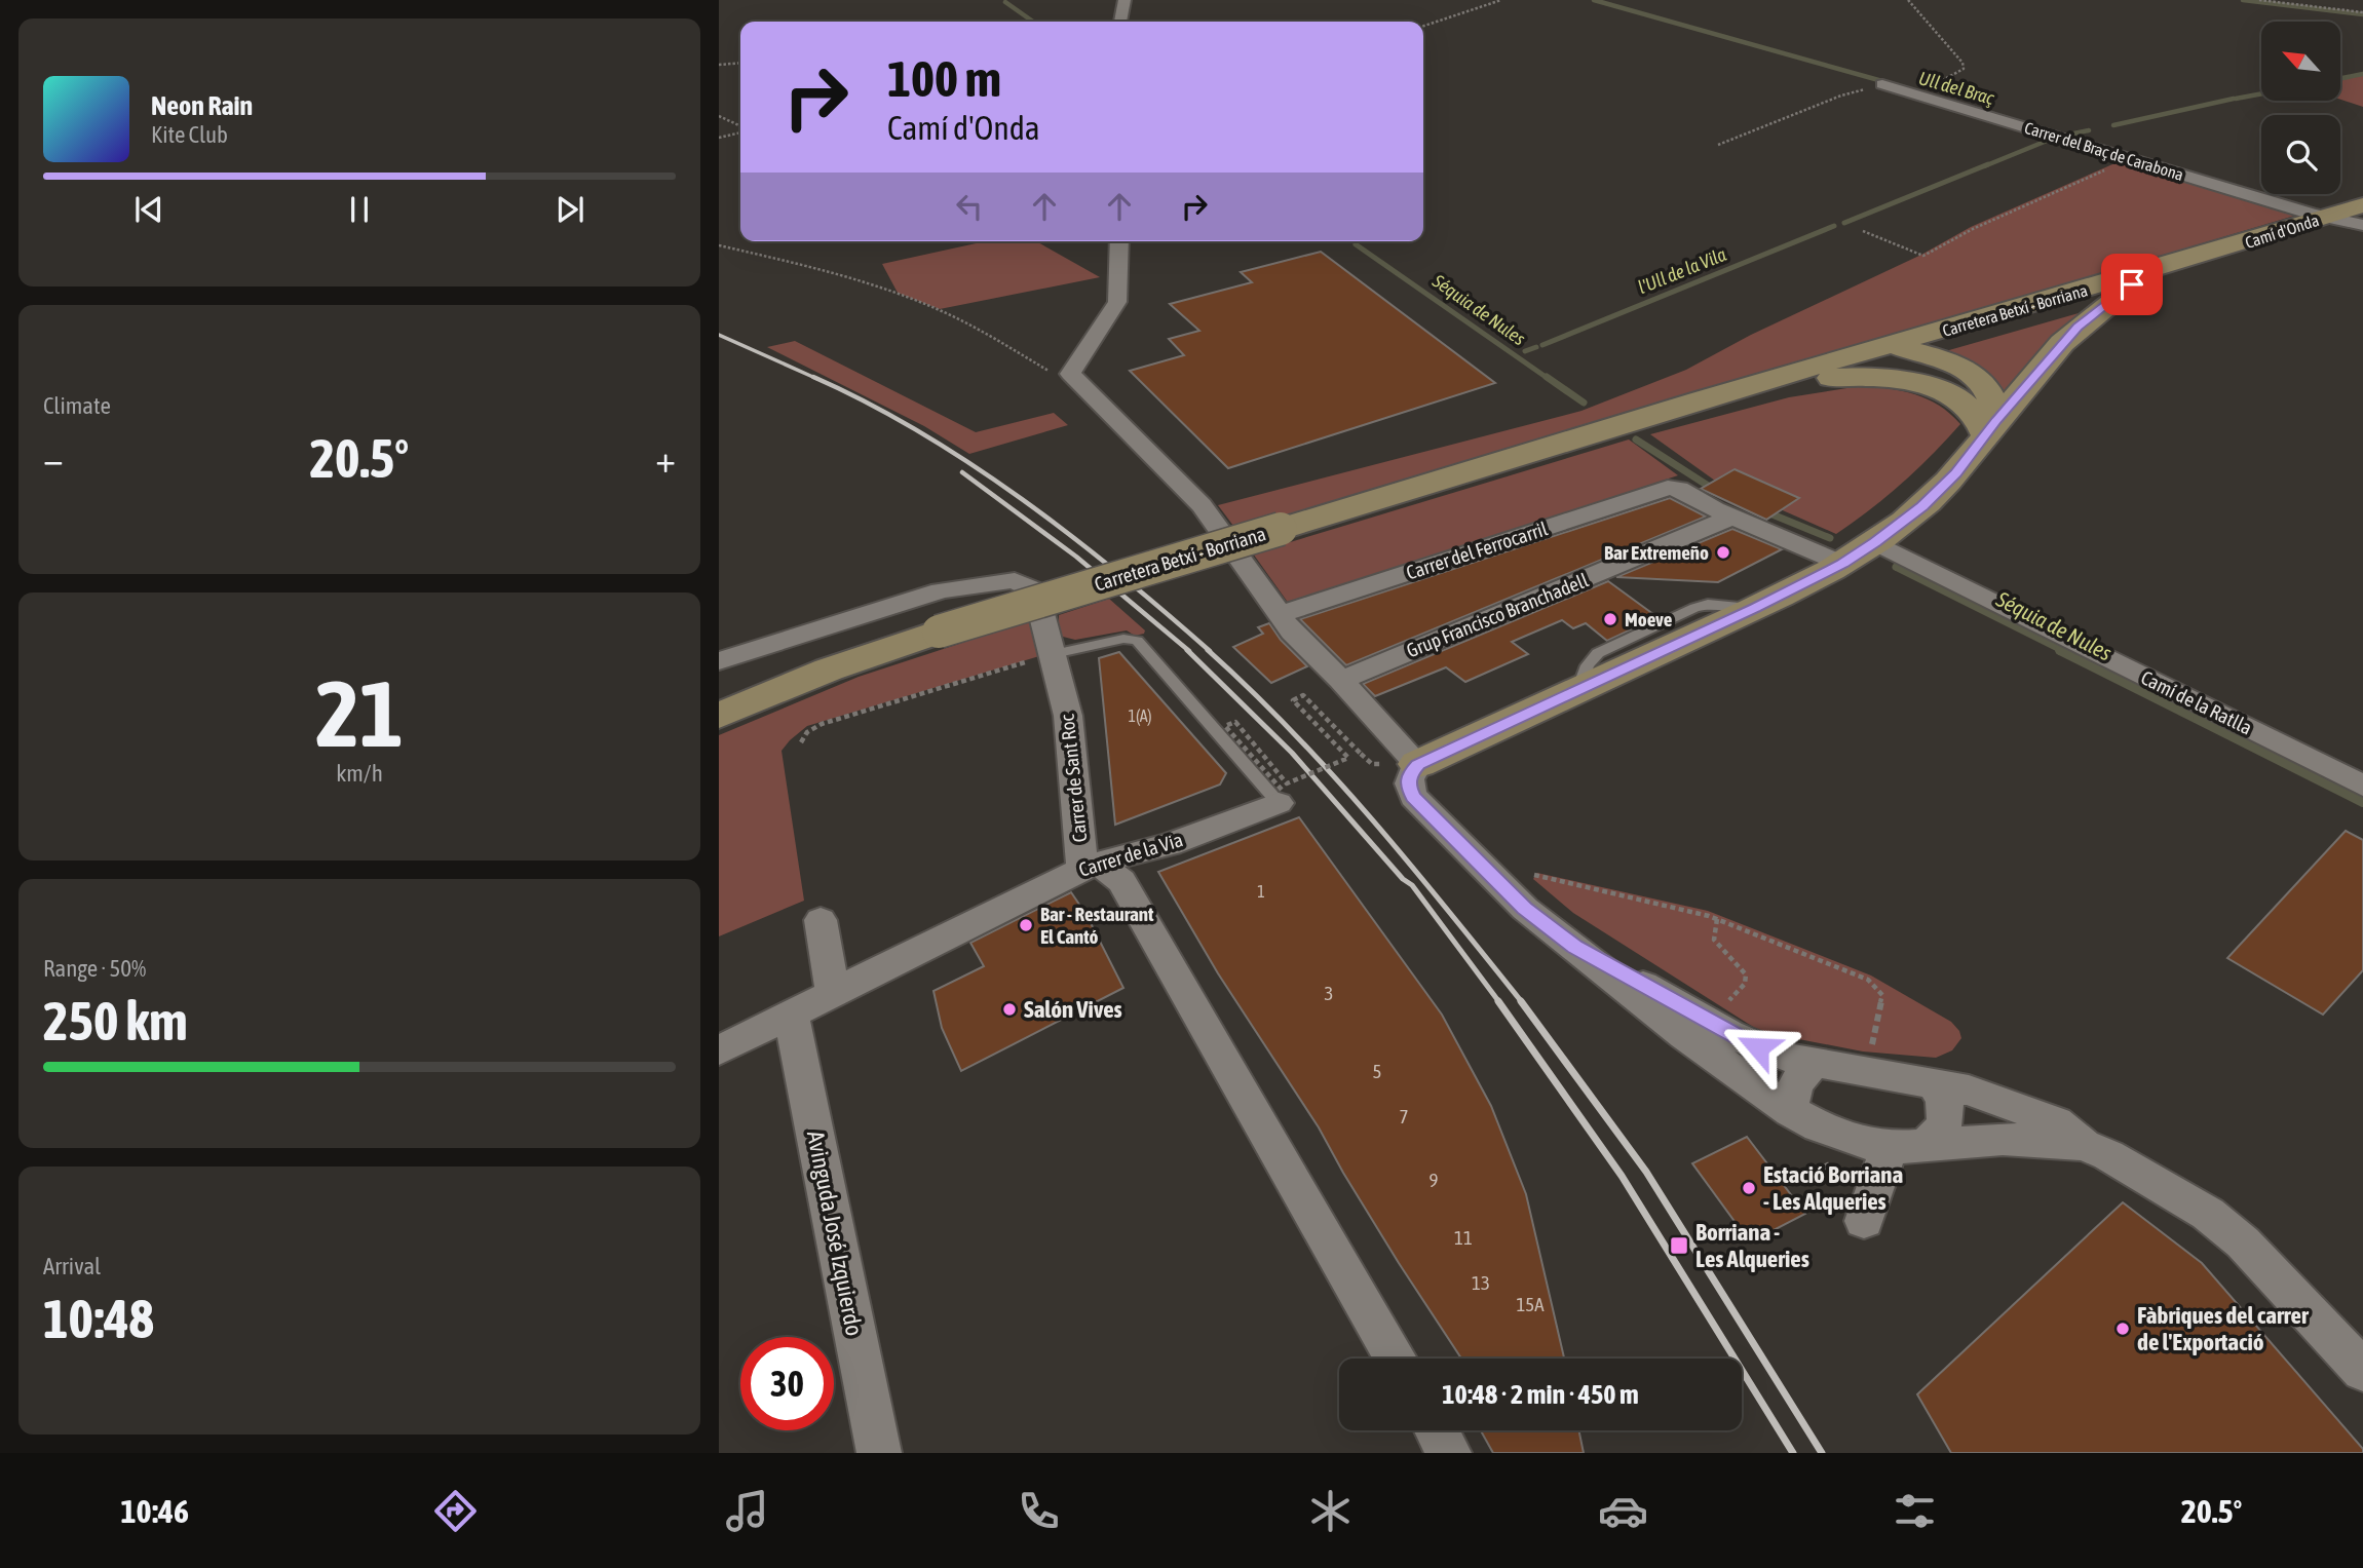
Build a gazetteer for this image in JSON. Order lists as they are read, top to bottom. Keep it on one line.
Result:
{"streets":{"main road":["Camí d'Onda","Carretera Betxí - Borriana"],"street":["Carrer del Braç de Carabona","Carrer del Ferrocarril","Grup Francisco Branchadell","Camí de la Ratlla","Carrer de Sant Roc","Carrer de la Via","Avinguda José Izquierdo"]},"crossings":[["Carrer del Braç de Carabona","Camí d'Onda"],["Camí d'Onda","Carretera Betxí - Borriana"],["Carrer del Ferrocarril","Grup Francisco Branchadell"],["Carrer de Sant Roc","Carrer de la Via"],["Carrer de la Via","Avinguda José Izquierdo"]],"water":["Ull del Braç","l'Ull de la Vila","Séquia de Nules"],"places":{"other":["Bar Extremeño","Moeve","Bar - Restaurant El Cantó","Salón Vives","Estació Borriana - Les Alqueries","Fàbriques del carrer de l'Exportació"],"transit":["Borriana - Les Alqueries"]},"house_numbers":["1(A)","1","3","5","7","9","11","13","15A"],"north":"top left","page":{"turn":["100 m","Camí d'Onda"],"song":["Neon Rain","Kite Club"],"tile":["Climate",["21","km/h"],["Range · 50%","250 km"],["Arrival","10:48"]],"heat":["−","20.5°","+"],"limit":"30","trip":"10:48 · 2 min · 450 m","tabs":["10:46","20.5°"]}}
